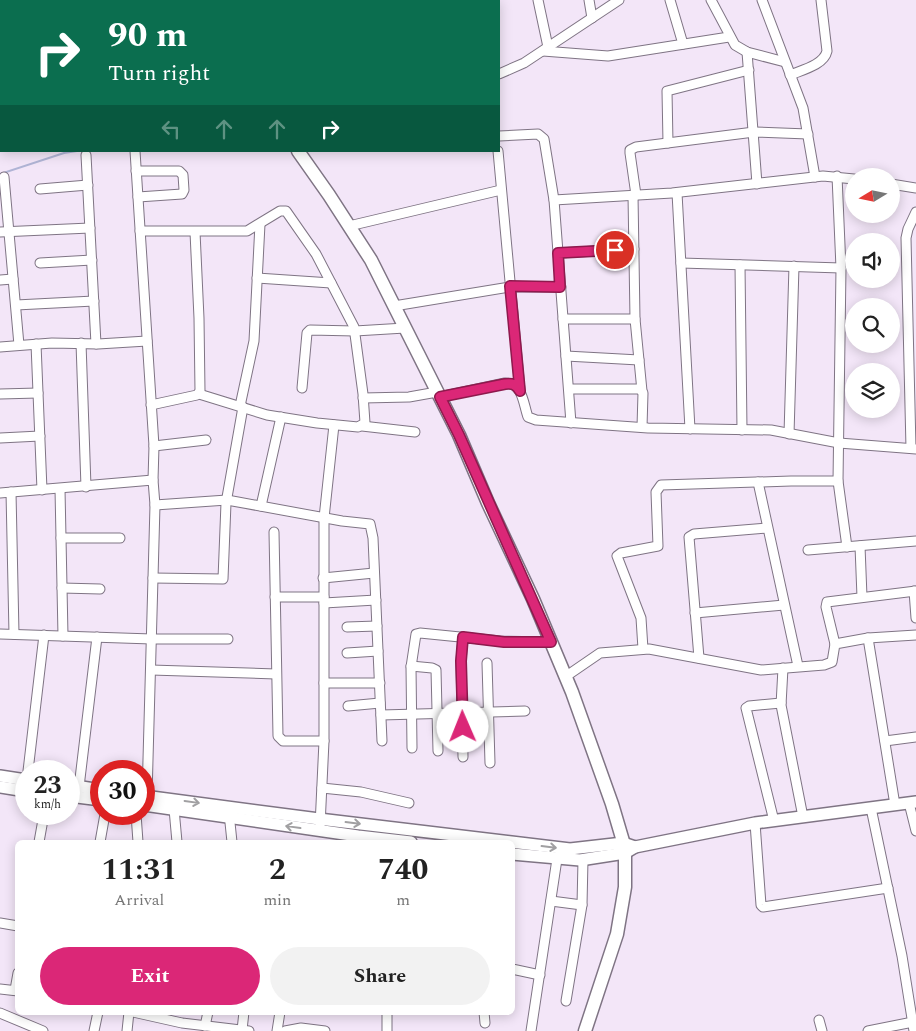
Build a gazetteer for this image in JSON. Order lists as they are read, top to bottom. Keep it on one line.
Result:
{"north":"left","page":{"turn":["90 m","Turn right"],"speed":"23 km/h","limit":"30","eta":["11:31","Arrival","2","min","740","m"],"buttons":["Exit","Share"]}}
